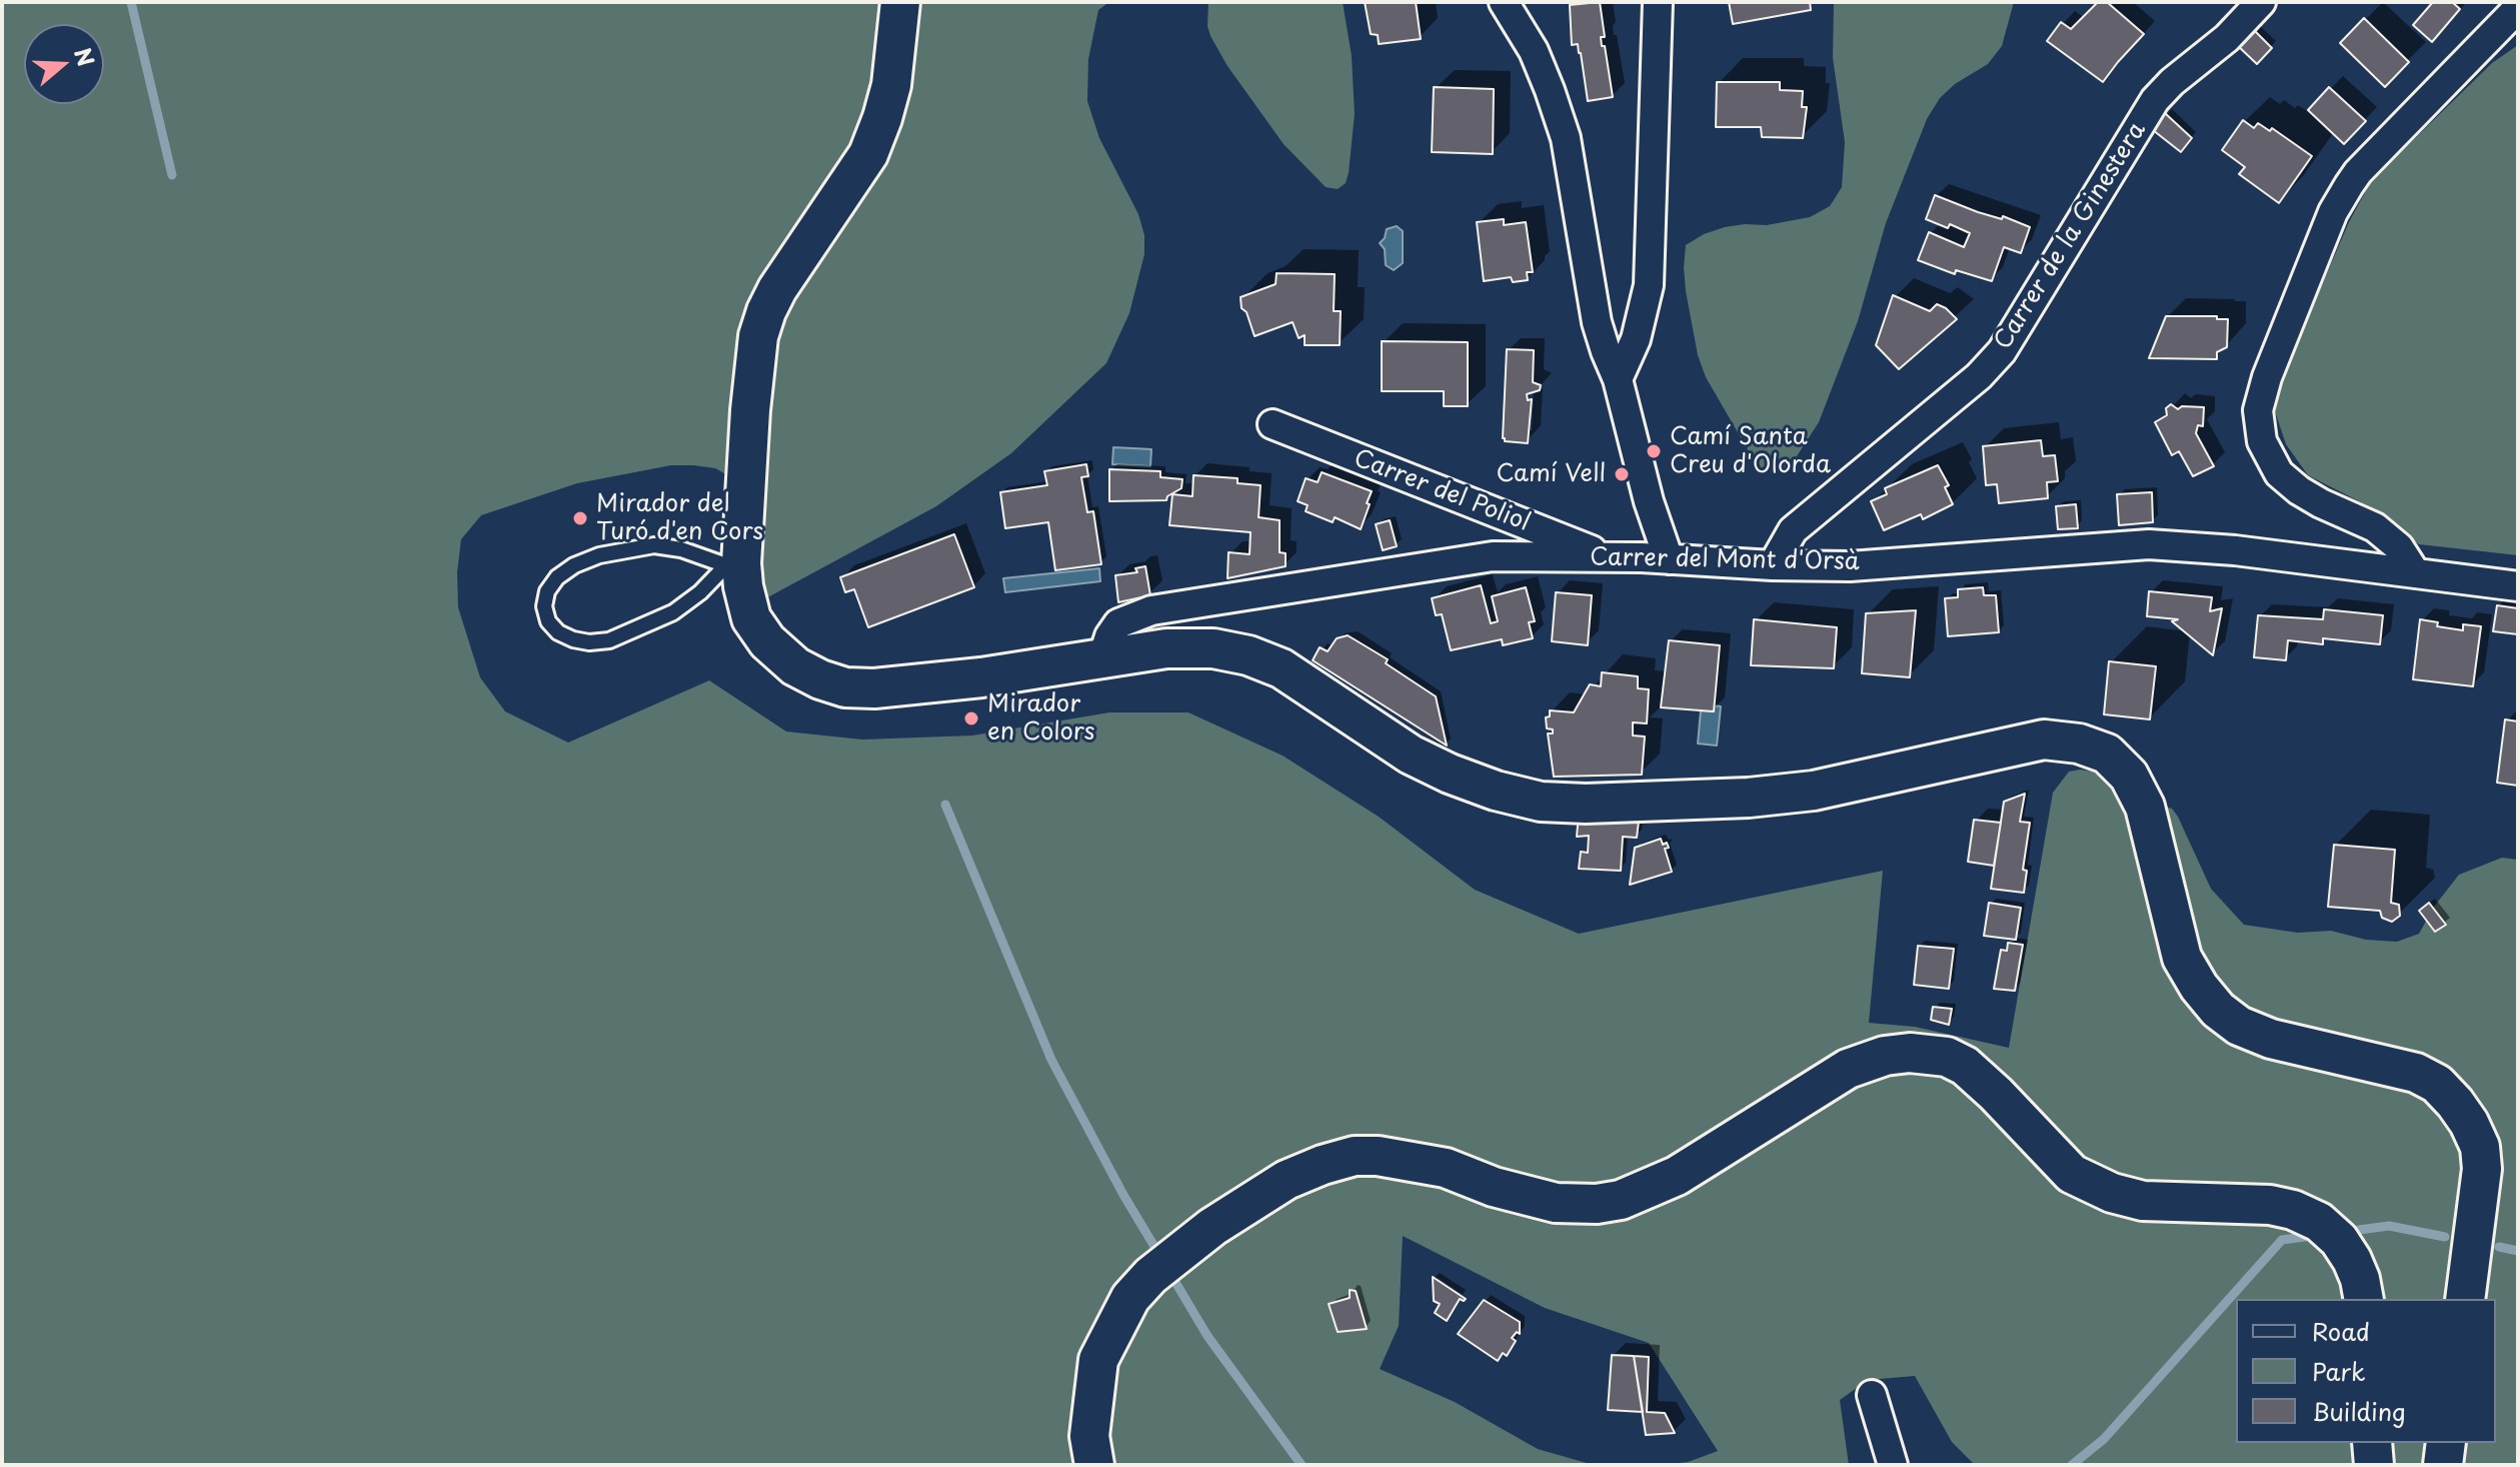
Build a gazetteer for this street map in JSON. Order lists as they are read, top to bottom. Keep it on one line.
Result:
{"streets":{"street":["Carrer de la Ginestera","Carrer del Poliol","Carrer del Mont d'Orsà"]},"crossings":[["Carrer de la Ginestera","Carrer del Mont d'Orsà"],["Carrer del Poliol","Carrer del Mont d'Orsà"]],"places":["Camí Santa Creu d'Olorda","Camí Vell","Mirador del Turó d'en Cors","Mirador en Colors"],"legend":["Road","Park","Building"],"north":"right"}
